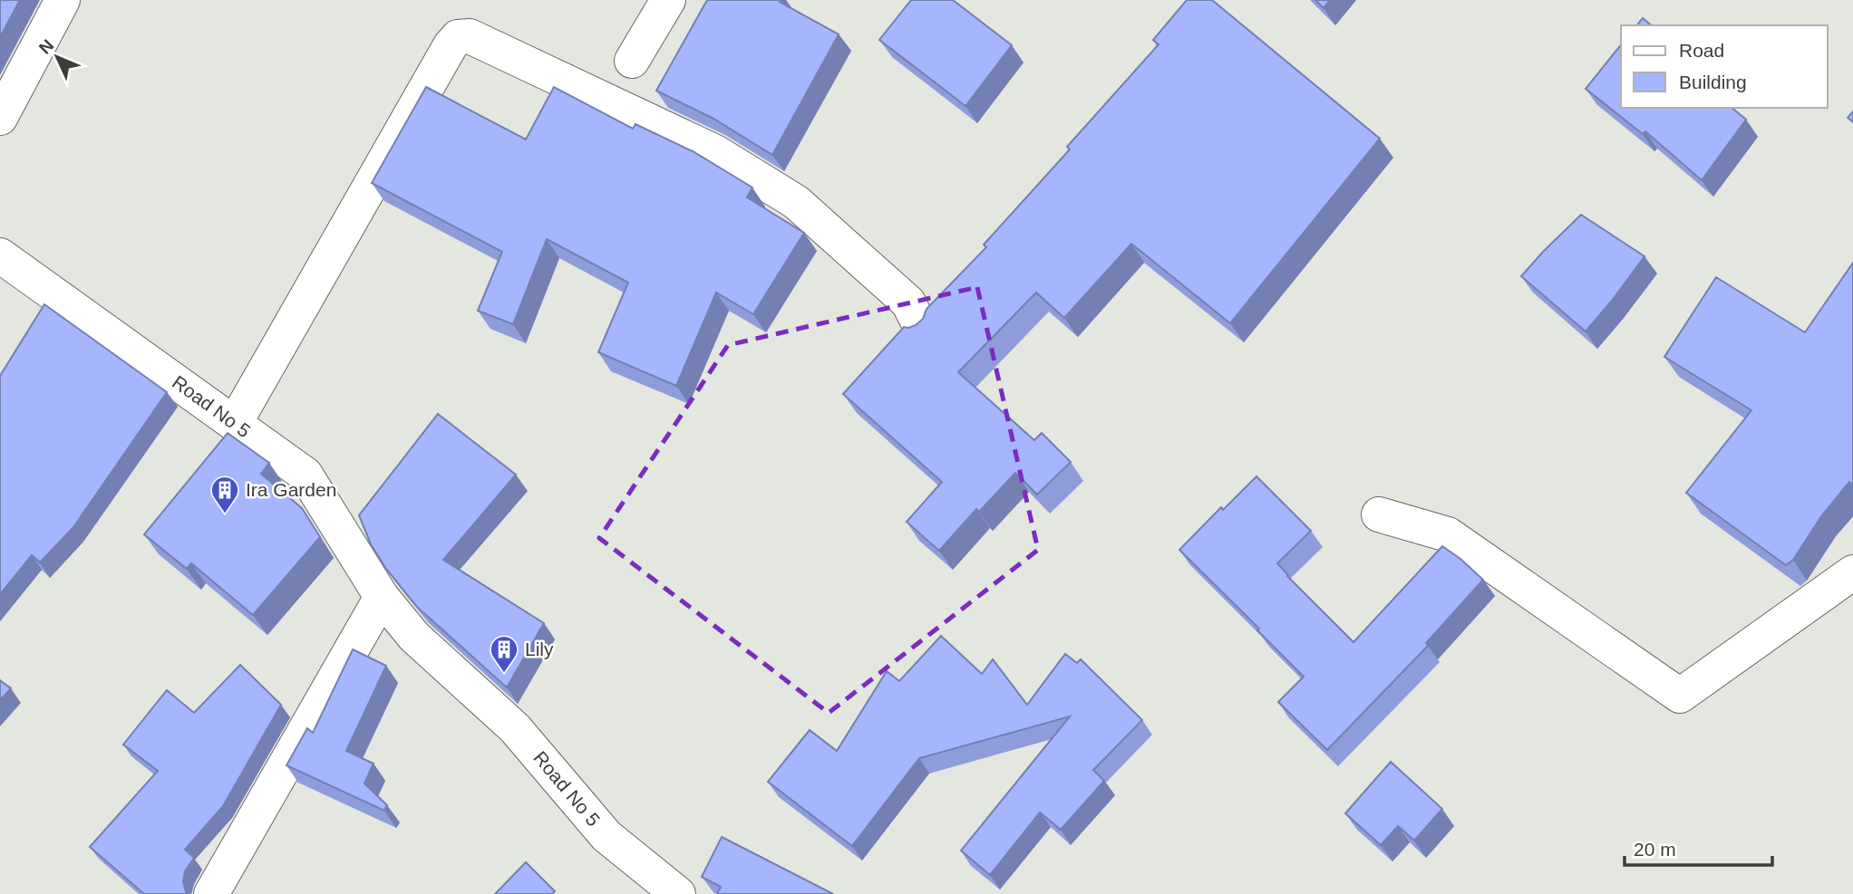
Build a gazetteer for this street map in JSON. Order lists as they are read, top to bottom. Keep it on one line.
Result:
{"streets":{"street":["Road No 5"]},"places":{"building":["Ira Garden","Lily"]},"legend":["Road","Building"],"scale_bar":"20 m","north":"top left"}
